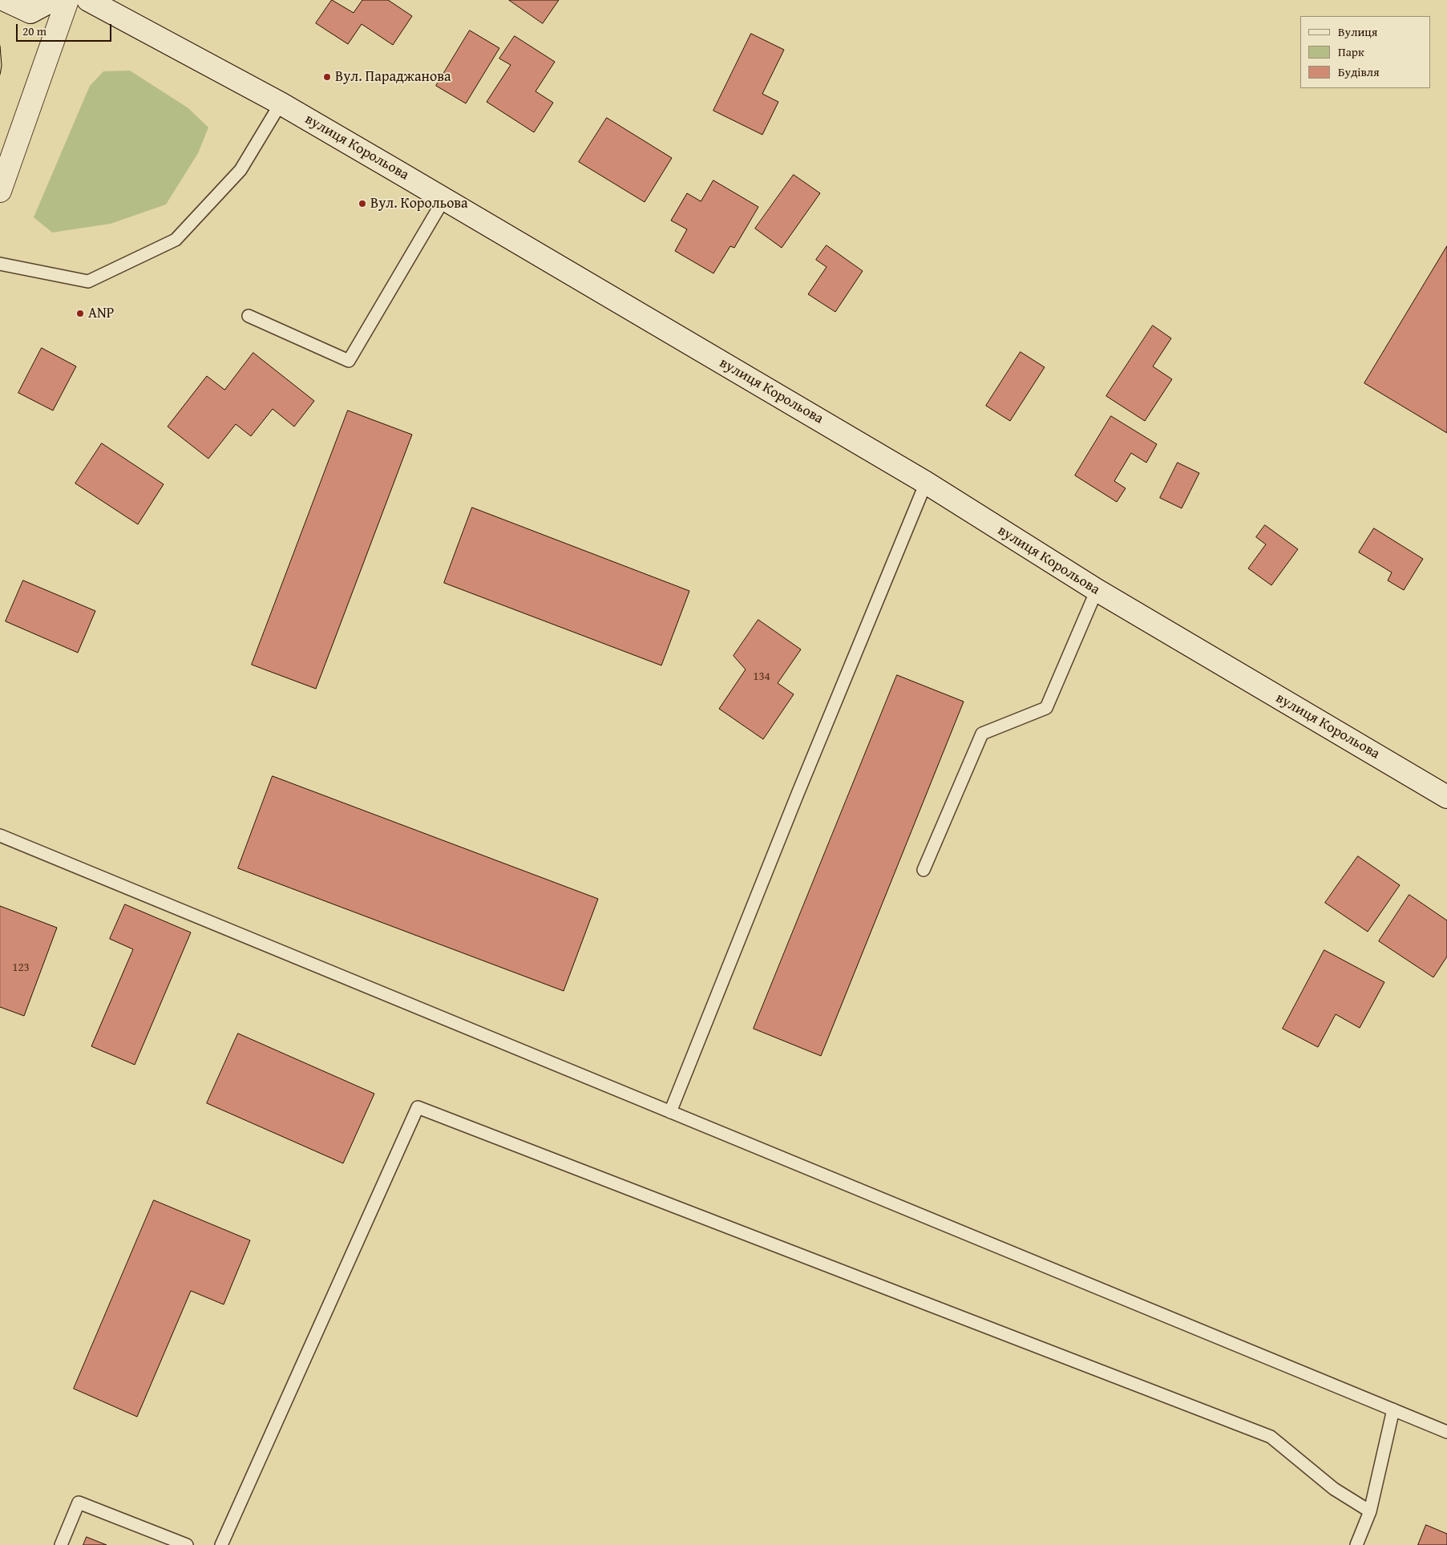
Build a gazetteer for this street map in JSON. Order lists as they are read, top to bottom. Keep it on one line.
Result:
{"streets":{"main road":["вулиця Корольова"]},"places":["Вул. Параджанова","Вул. Корольова","ANP"],"house_numbers":["134","123"],"legend":["Вулиця","Парк","Будівля"],"scale_bar":"20 m"}
